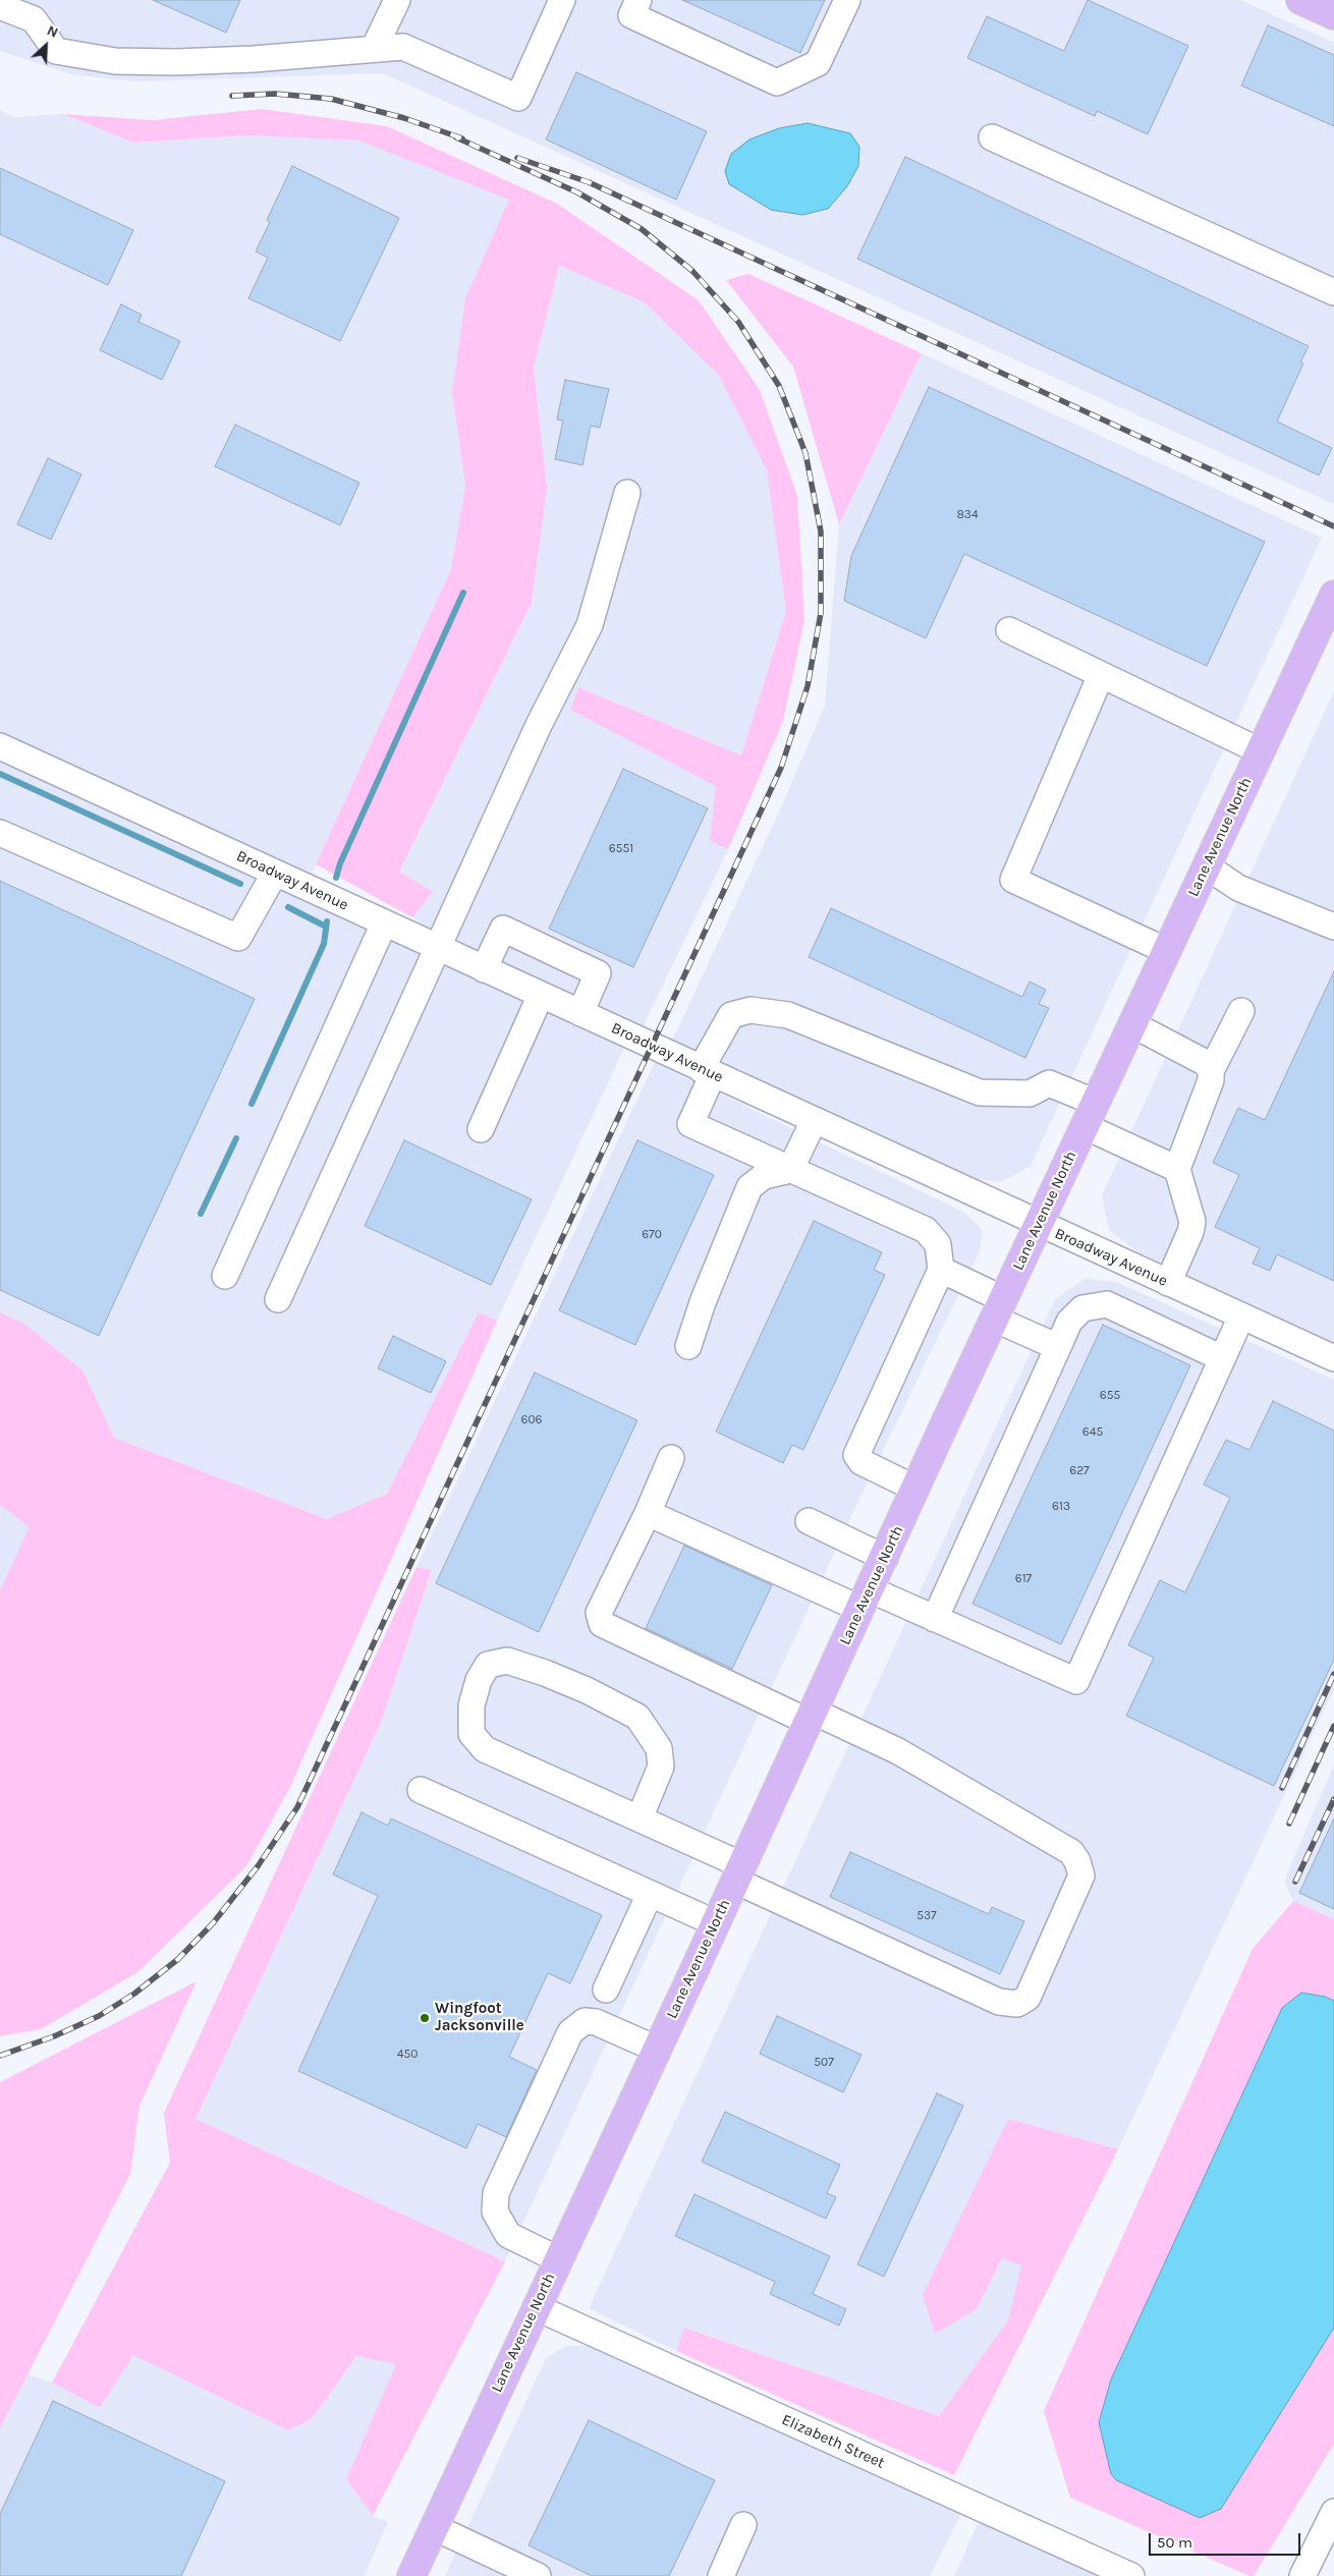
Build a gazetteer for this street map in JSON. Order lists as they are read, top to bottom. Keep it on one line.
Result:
{"streets":{"main road":["Lane Avenue North"],"street":["Broadway Avenue","Elizabeth Street"]},"crossings":[["Lane Avenue North","Broadway Avenue"],["Lane Avenue North","Elizabeth Street"]],"places":["Wingfoot Jacksonville"],"house_numbers":["834","6551","670","655","606","645","627","613","617","537","450","507"],"scale_bar":"50 m","north":"top right"}
